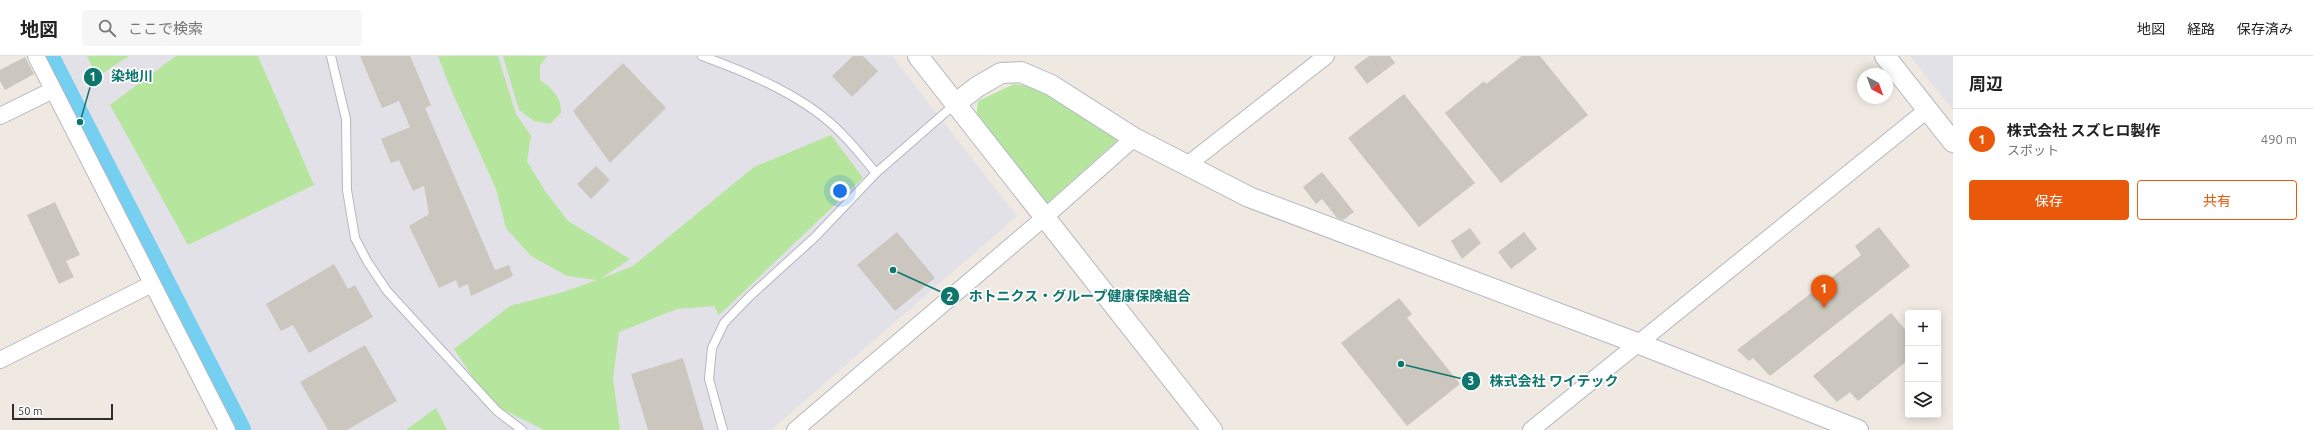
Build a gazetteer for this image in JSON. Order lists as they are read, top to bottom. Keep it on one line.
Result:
{"places":["染地川","ホトニクス・グループ健康保険組合","株式会社 ワイテック"],"scale_bar":"50 m","north":"bottom right","page":{"header":"地図","search":"ここで検索","nav":["地図","経路","保存済み"],"heading":"周辺","list":[{"mark":"1","name":"株式会社 スズヒロ製作","note":"スポット","value":"490 m"}],"buttons":["保存","共有"],"pins":"1","map_buttons":["+","−"],"scale":"50 m"}}
